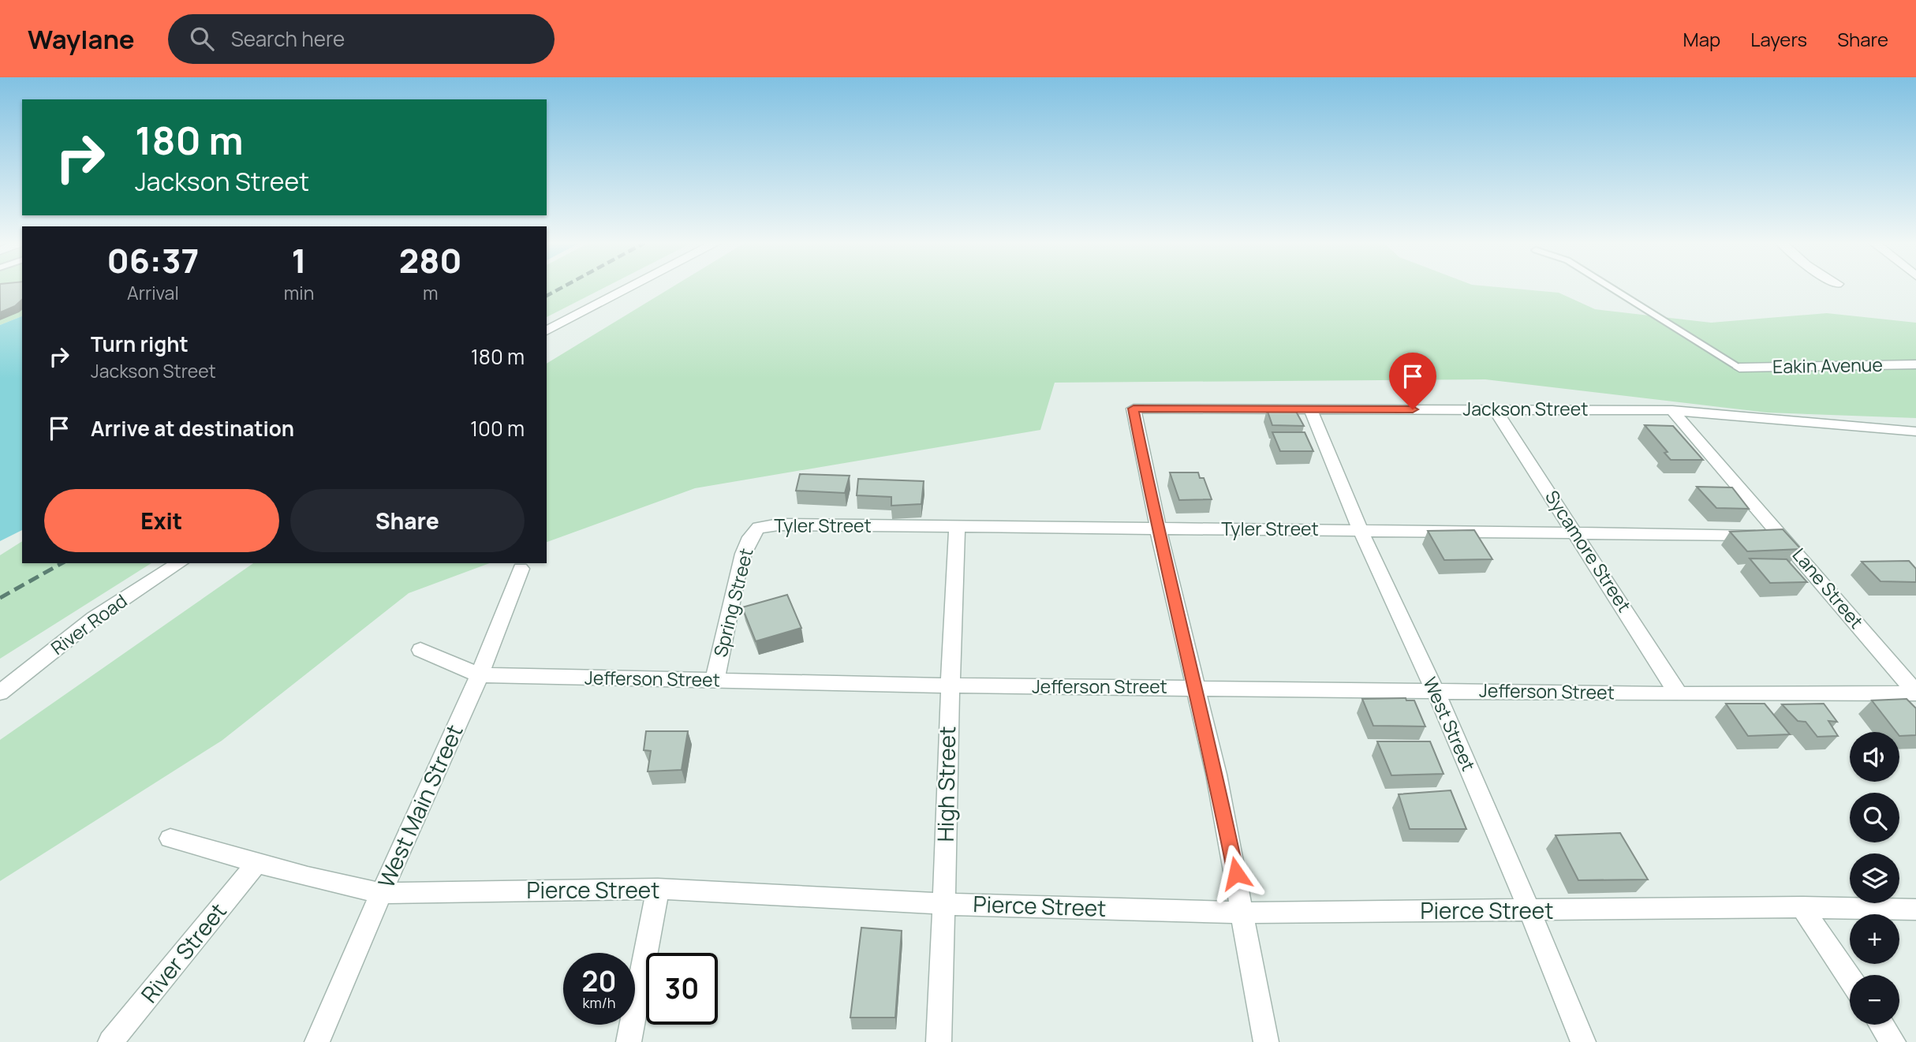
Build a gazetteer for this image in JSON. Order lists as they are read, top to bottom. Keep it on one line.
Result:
{"streets":{"street":["Eakin Avenue","Jackson Street","Tyler Street","Sycamore Street","Lane Street","Spring Street","River Road","Jefferson Street","West Street","High Street","West Main Street","Pierce Street","River Street"]},"crossings":[["Jackson Street","Tyler Street"],["Jackson Street","Sycamore Street"],["Jackson Street","Lane Street"],["Jackson Street","West Street"],["Tyler Street","Sycamore Street"],["Tyler Street","Lane Street"],["Tyler Street","Spring Street"],["Tyler Street","West Street"],["Tyler Street","High Street"],["Sycamore Street","Jefferson Street"],["Lane Street","Jefferson Street"],["Spring Street","Jefferson Street"],["Jefferson Street","West Street"],["Jefferson Street","High Street"],["Jefferson Street","West Main Street"],["West Street","Pierce Street"],["High Street","Pierce Street"],["West Main Street","Pierce Street"],["Pierce Street","River Street"]],"page":{"header":"Waylane","search":"Search here","nav":["Map","Layers","Share"],"turn":["180 m","Jackson Street"],"eta":["06:37","Arrival","1","min","280","m"],"list":[{"name":"Turn right","note":"Jackson Street","value":"180 m"},{"name":"Arrive at destination","value":"100 m"}],"buttons":["Exit","Share"],"map_buttons":["+","−"],"speed":"20 km/h","limit":"30"}}
